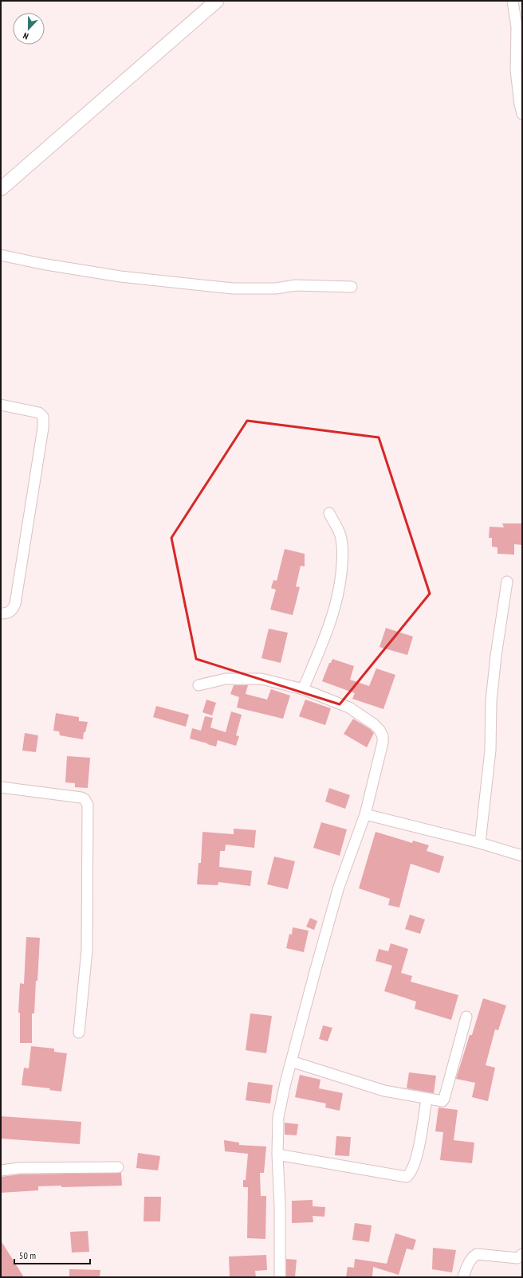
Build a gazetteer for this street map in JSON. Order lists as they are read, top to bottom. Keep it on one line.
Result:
{"scale_bar":"50 m","north":"bottom"}
